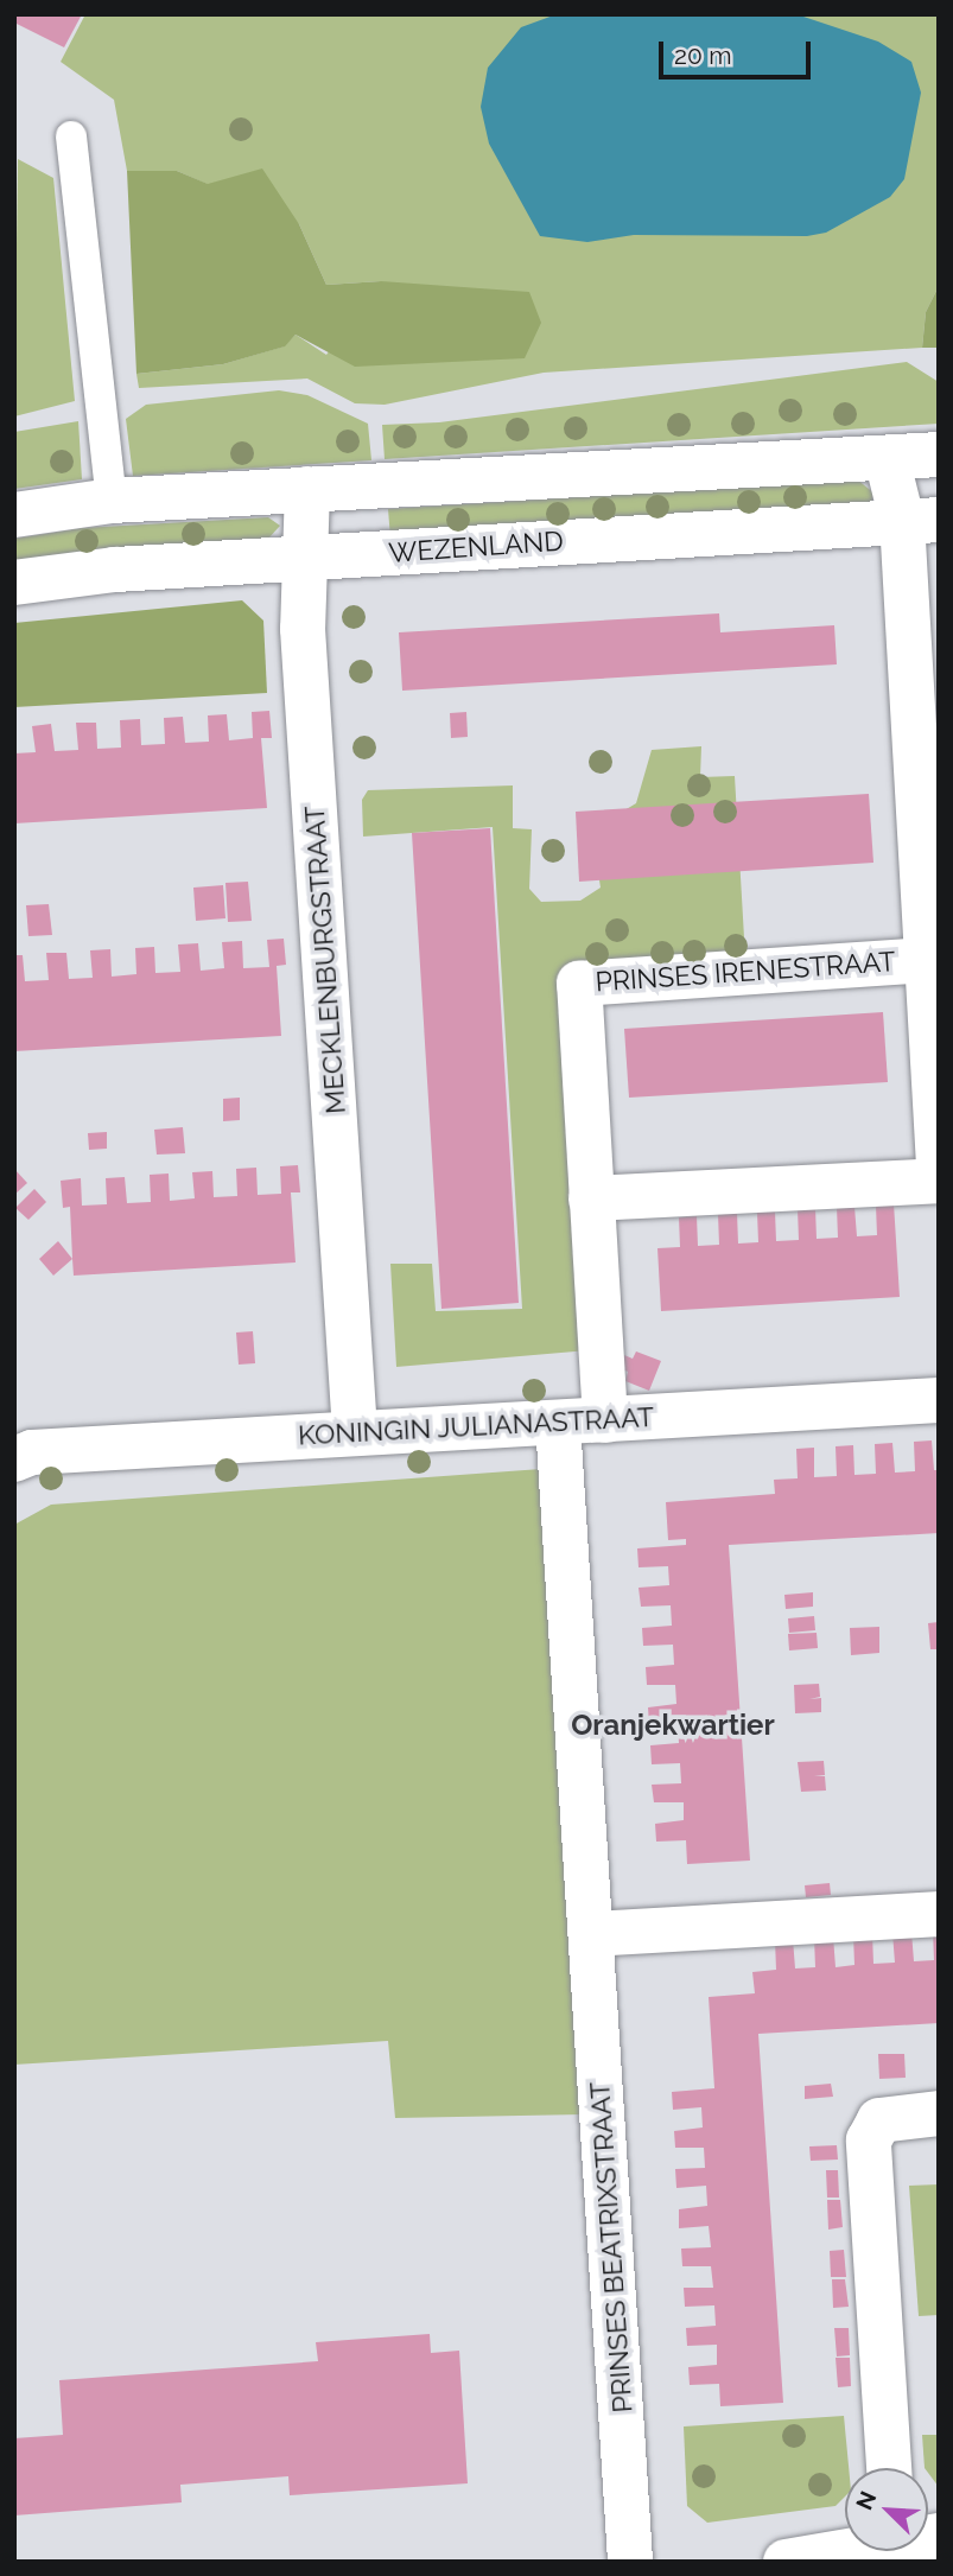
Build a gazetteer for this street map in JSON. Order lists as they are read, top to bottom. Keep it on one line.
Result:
{"streets":{"street":["WEZENLAND","MECKLENBURGSTRAAT","PRINSES IRENESTRAAT","KONINGIN JULIANASTRAAT","PRINSES BEATRIXSTRAAT"]},"crossings":[["WEZENLAND","MECKLENBURGSTRAAT"],["WEZENLAND","PRINSES IRENESTRAAT"],["MECKLENBURGSTRAAT","KONINGIN JULIANASTRAAT"],["PRINSES IRENESTRAAT","KONINGIN JULIANASTRAAT"],["KONINGIN JULIANASTRAAT","PRINSES BEATRIXSTRAAT"]],"districts":["Oranjekwartier"],"scale_bar":"20 m","north":"top left"}
